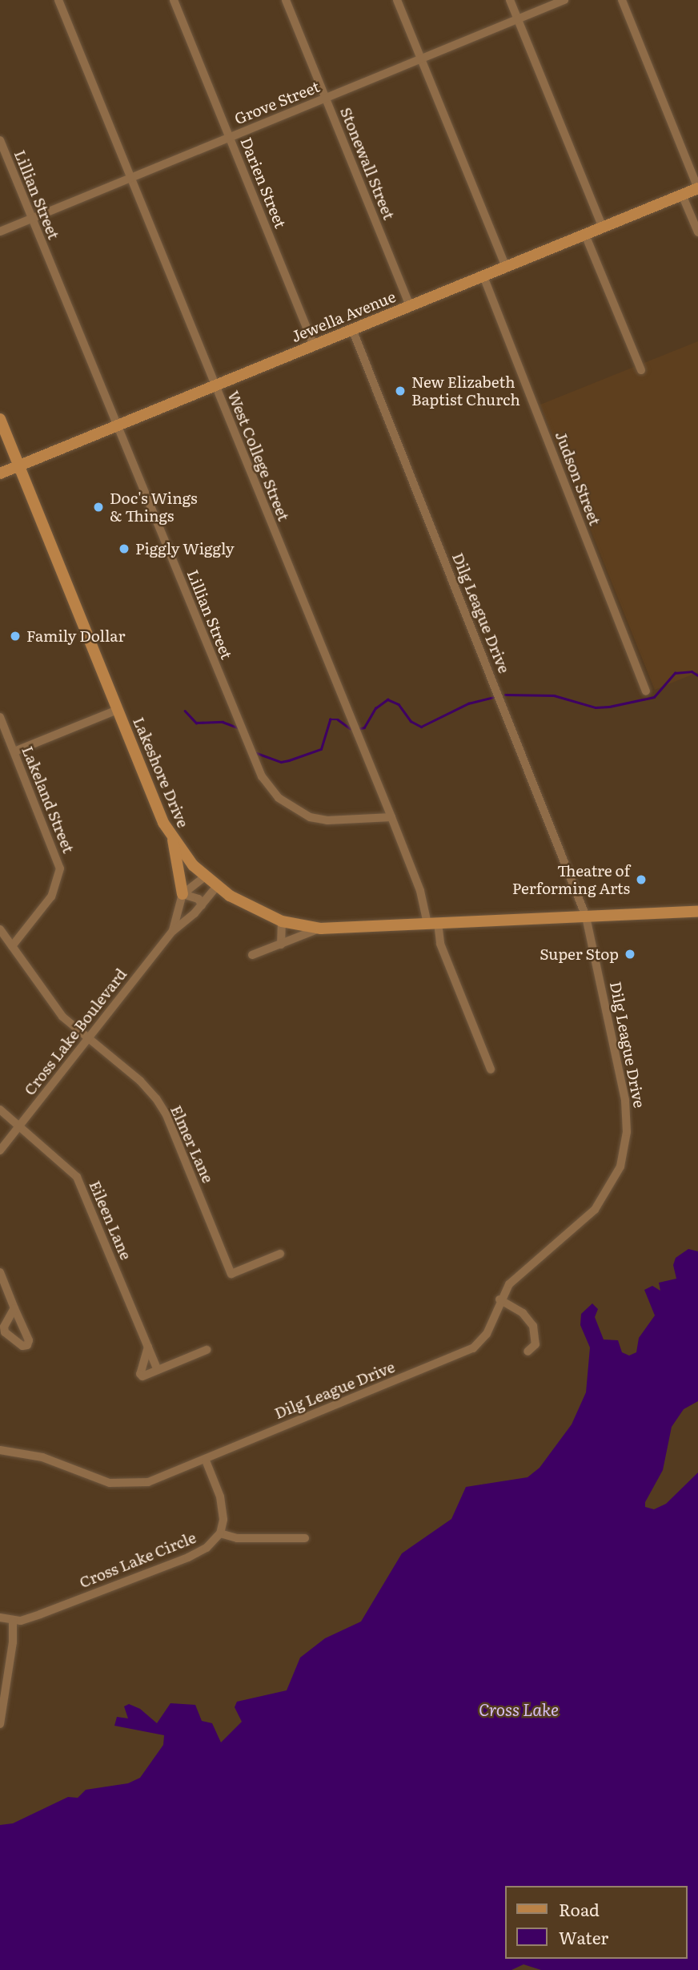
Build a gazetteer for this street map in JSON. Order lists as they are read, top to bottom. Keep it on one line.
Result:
{"streets":{"main road":["Jewella Avenue","Lakeshore Drive"],"street":["Grove Street","Stonewall Street","Darien Street","Lillian Street","West College Street","Judson Street","Dilg League Drive","Lakeland Street","Cross Lake Boulevard","Elmer Lane","Eileen Lane","Cross Lake Circle"]},"crossings":[["Grove Street","Stonewall Street"],["Grove Street","Darien Street"],["Grove Street","Lillian Street"],["Grove Street","West College Street"],["Stonewall Street","Jewella Avenue"],["Darien Street","Jewella Avenue"],["Lillian Street","Jewella Avenue"],["Lillian Street","West College Street"],["Jewella Avenue","West College Street"],["Jewella Avenue","Judson Street"],["Jewella Avenue","Dilg League Drive"],["Jewella Avenue","Lakeshore Drive"],["West College Street","Lakeshore Drive"],["Dilg League Drive","Lakeshore Drive"],["Lakeshore Drive","Cross Lake Boulevard"],["Lakeland Street","Elmer Lane"],["Cross Lake Boulevard","Elmer Lane"],["Cross Lake Boulevard","Eileen Lane"]],"water":["Cross Lake"],"places":["New Elizabeth Baptist Church","Doc's Wings & Things","Piggly Wiggly","Family Dollar","Theatre of Performing Arts","Super Stop"],"legend":["Road","Water"]}
